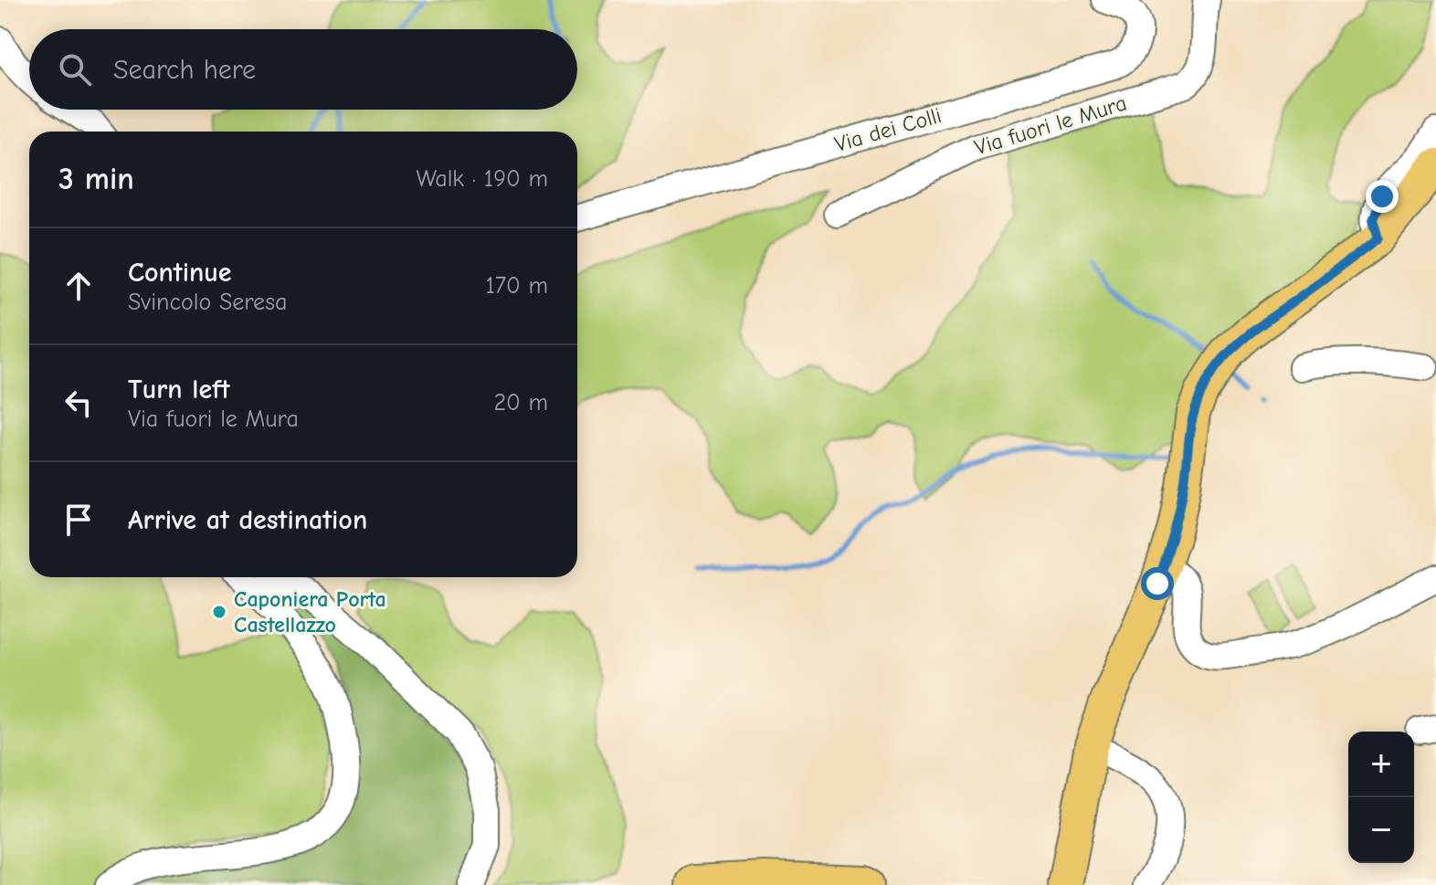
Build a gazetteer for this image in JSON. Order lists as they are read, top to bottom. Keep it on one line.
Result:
{"streets":{"street":["Via fuori le Mura","Via dei Colli"]},"places":["Caponiera Porta Castellazzo"],"page":{"search":"Search here","heading":["3 min","Walk · 190 m"],"list":[["Continue","Svincolo Seresa","170 m"],["Turn left","Via fuori le Mura","20 m"],"Arrive at destination"],"map_buttons":["+","−"]}}
